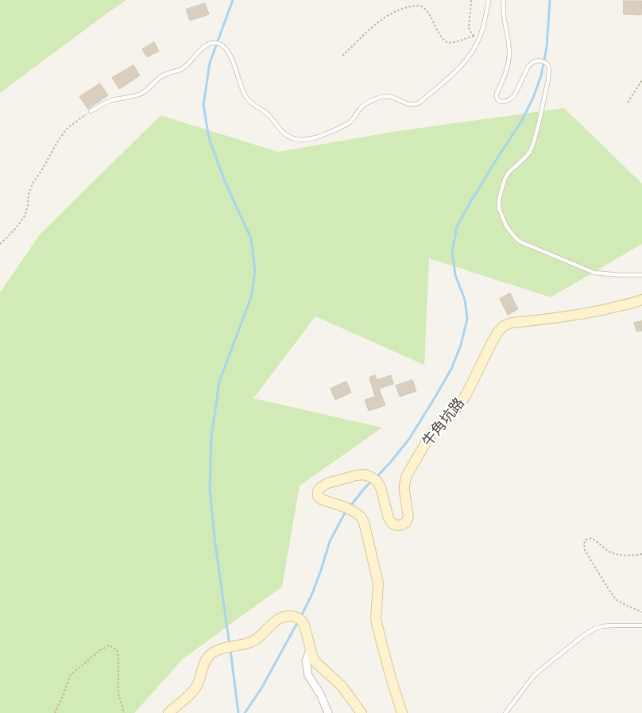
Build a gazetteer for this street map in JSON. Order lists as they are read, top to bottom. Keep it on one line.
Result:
{"streets":{"street":["牛角坑路"]}}
